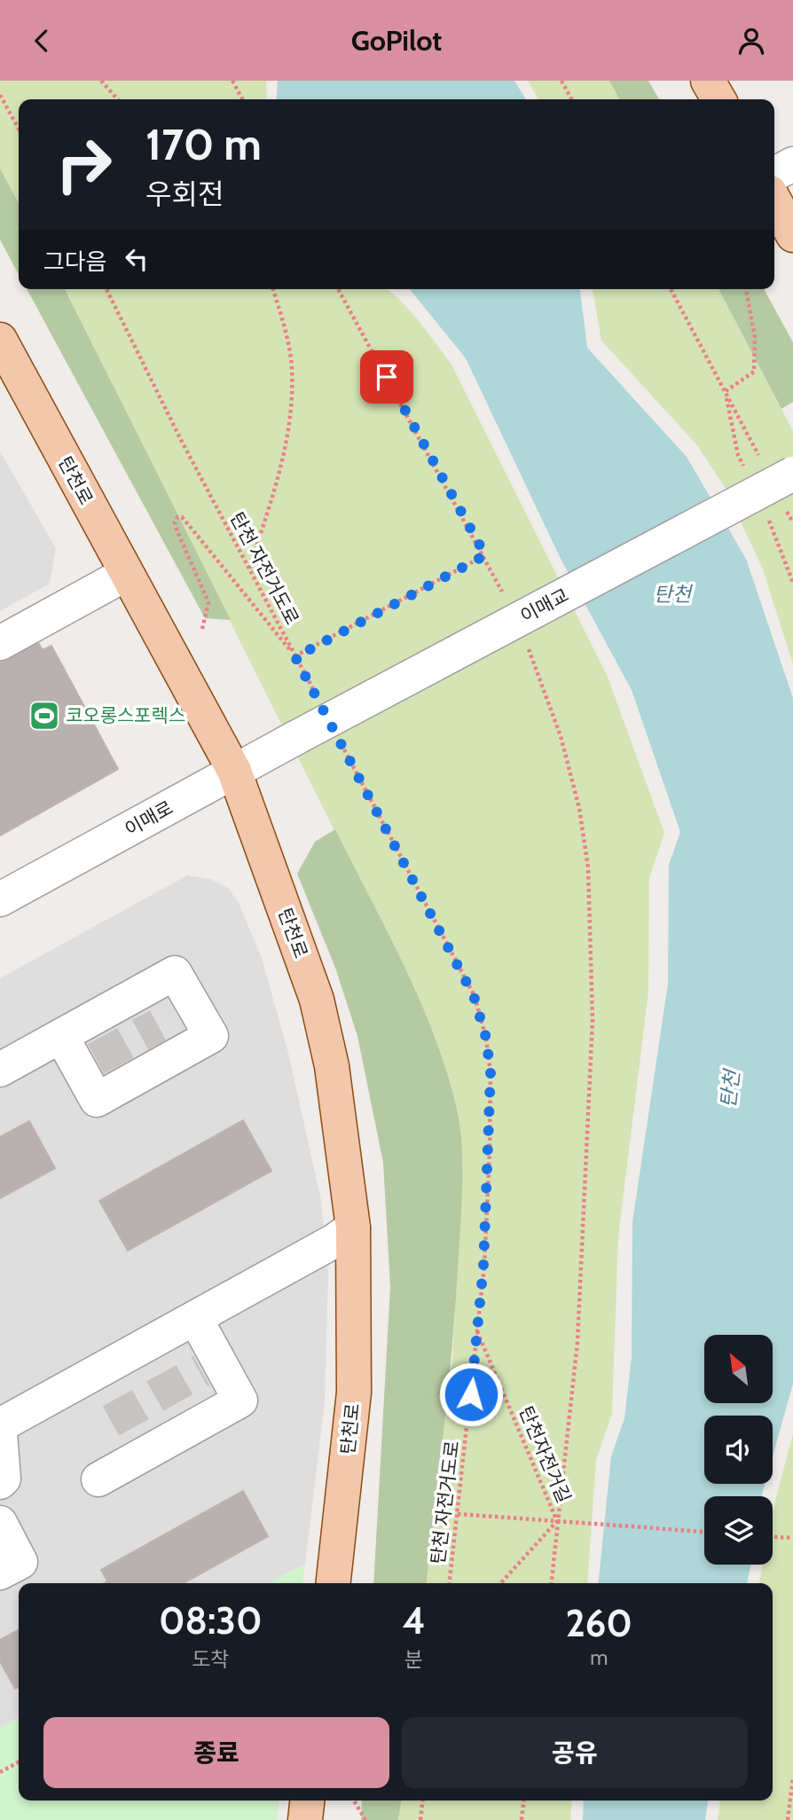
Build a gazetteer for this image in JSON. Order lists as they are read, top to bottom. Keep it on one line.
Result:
{"streets":{"main road":["탄천로"],"street":["이매교","이매로"],"path":["탄천 자전거도로","탄천자전거길"]},"crossings":[["탄천로","이매로"],["탄천 자전거도로","탄천자전거길"],["이매교","이매로"]],"water":["탄천"],"places":{"sports":["코오롱스포렉스"]},"north":"top left","page":{"header":"GoPilot","turn":["170 m","우회전"],"then":"그다음","eta":["08:30","도착","4","분","260","m"],"buttons":["종료","공유"]}}
